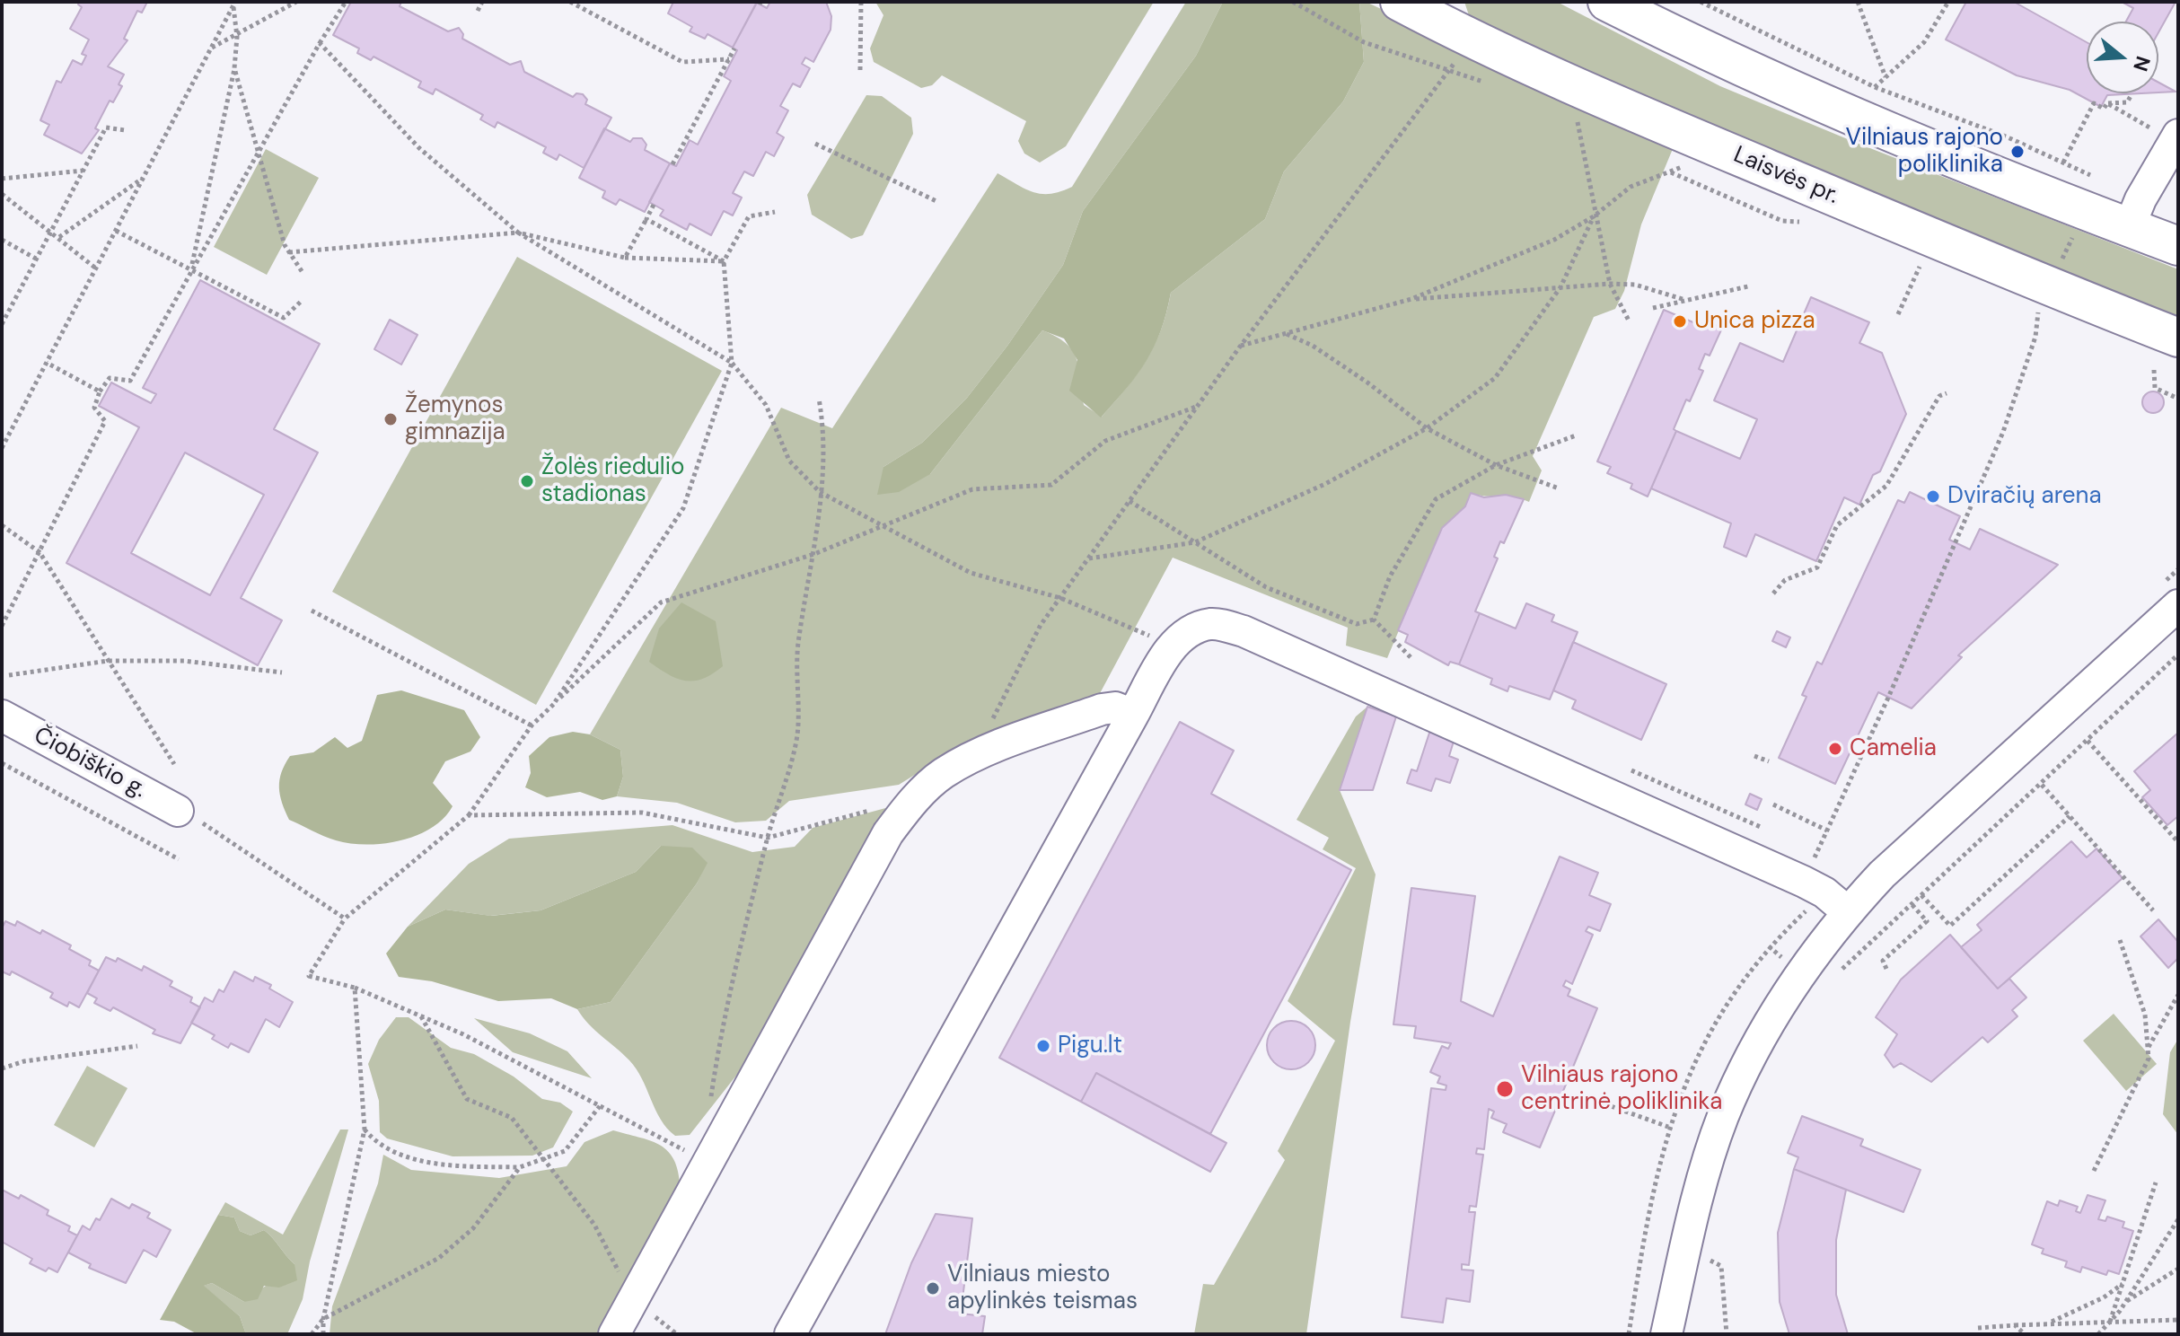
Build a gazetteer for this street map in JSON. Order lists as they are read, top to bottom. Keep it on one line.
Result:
{"streets":{"main road":["Laisvės pr."],"street":["Čiobiškio g."]},"places":["Vilniaus rajono poliklinika","Unica pizza","Žemynos gimnazija","Žolės riedulio stadionas","Dviračių arena","Camelia","Pigu.lt","Vilniaus rajono centrinė poliklinika","Vilniaus miesto apylinkės teismas"],"north":"right"}
